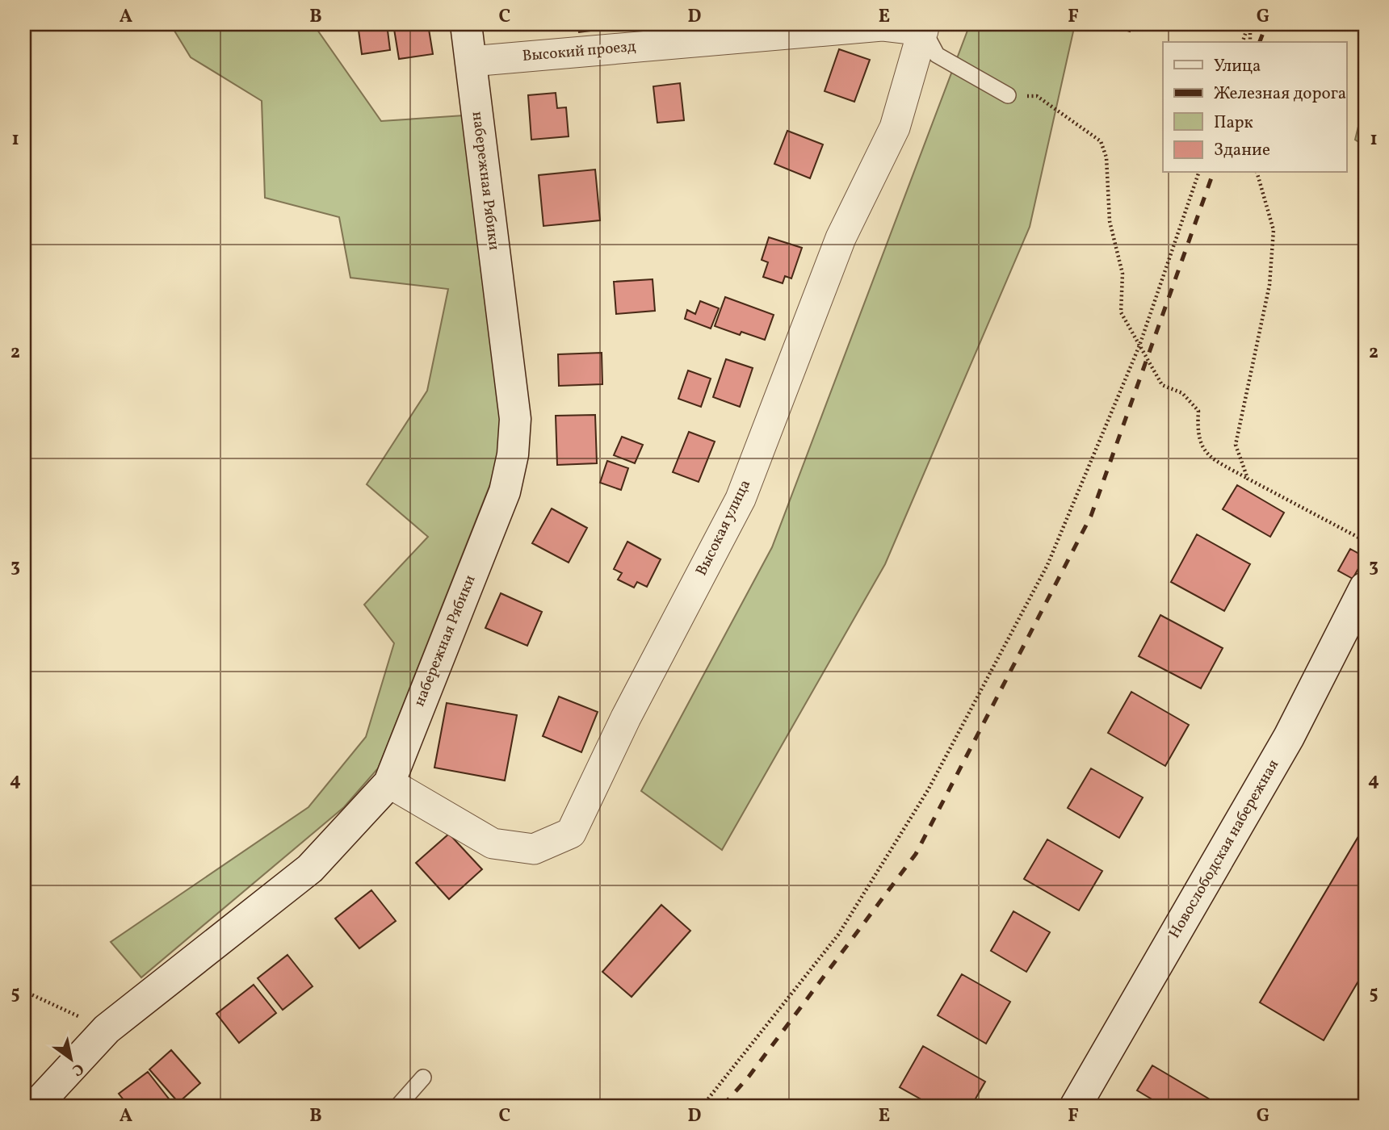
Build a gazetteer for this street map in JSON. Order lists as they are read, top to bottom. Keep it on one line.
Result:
{"streets":{"street":["Высокий проезд","набережная Рябики","Высокая улица","Новослободская набережная"]},"crossings":[["Высокий проезд","набережная Рябики"],["Высокий проезд","Высокая улица"],["набережная Рябики","Высокая улица"]],"legend":["Улица","Железная дорога","Парк","Здание"],"north":"bottom right","grid":{"columns":["A","B","C","D","E","F","G"],"rows":["1","2","3","4","5"]}}
